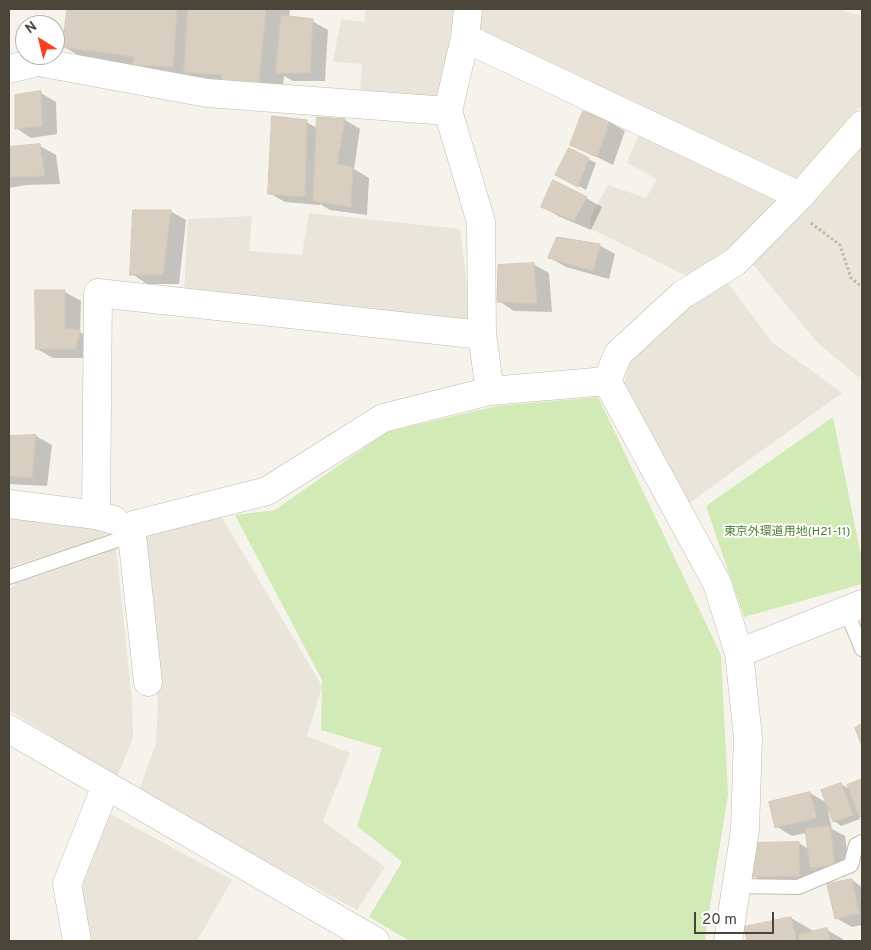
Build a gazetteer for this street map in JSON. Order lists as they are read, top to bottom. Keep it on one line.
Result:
{"parks":["東京外環道用地(H21-11)"],"scale_bar":"20 m","north":"top left"}
